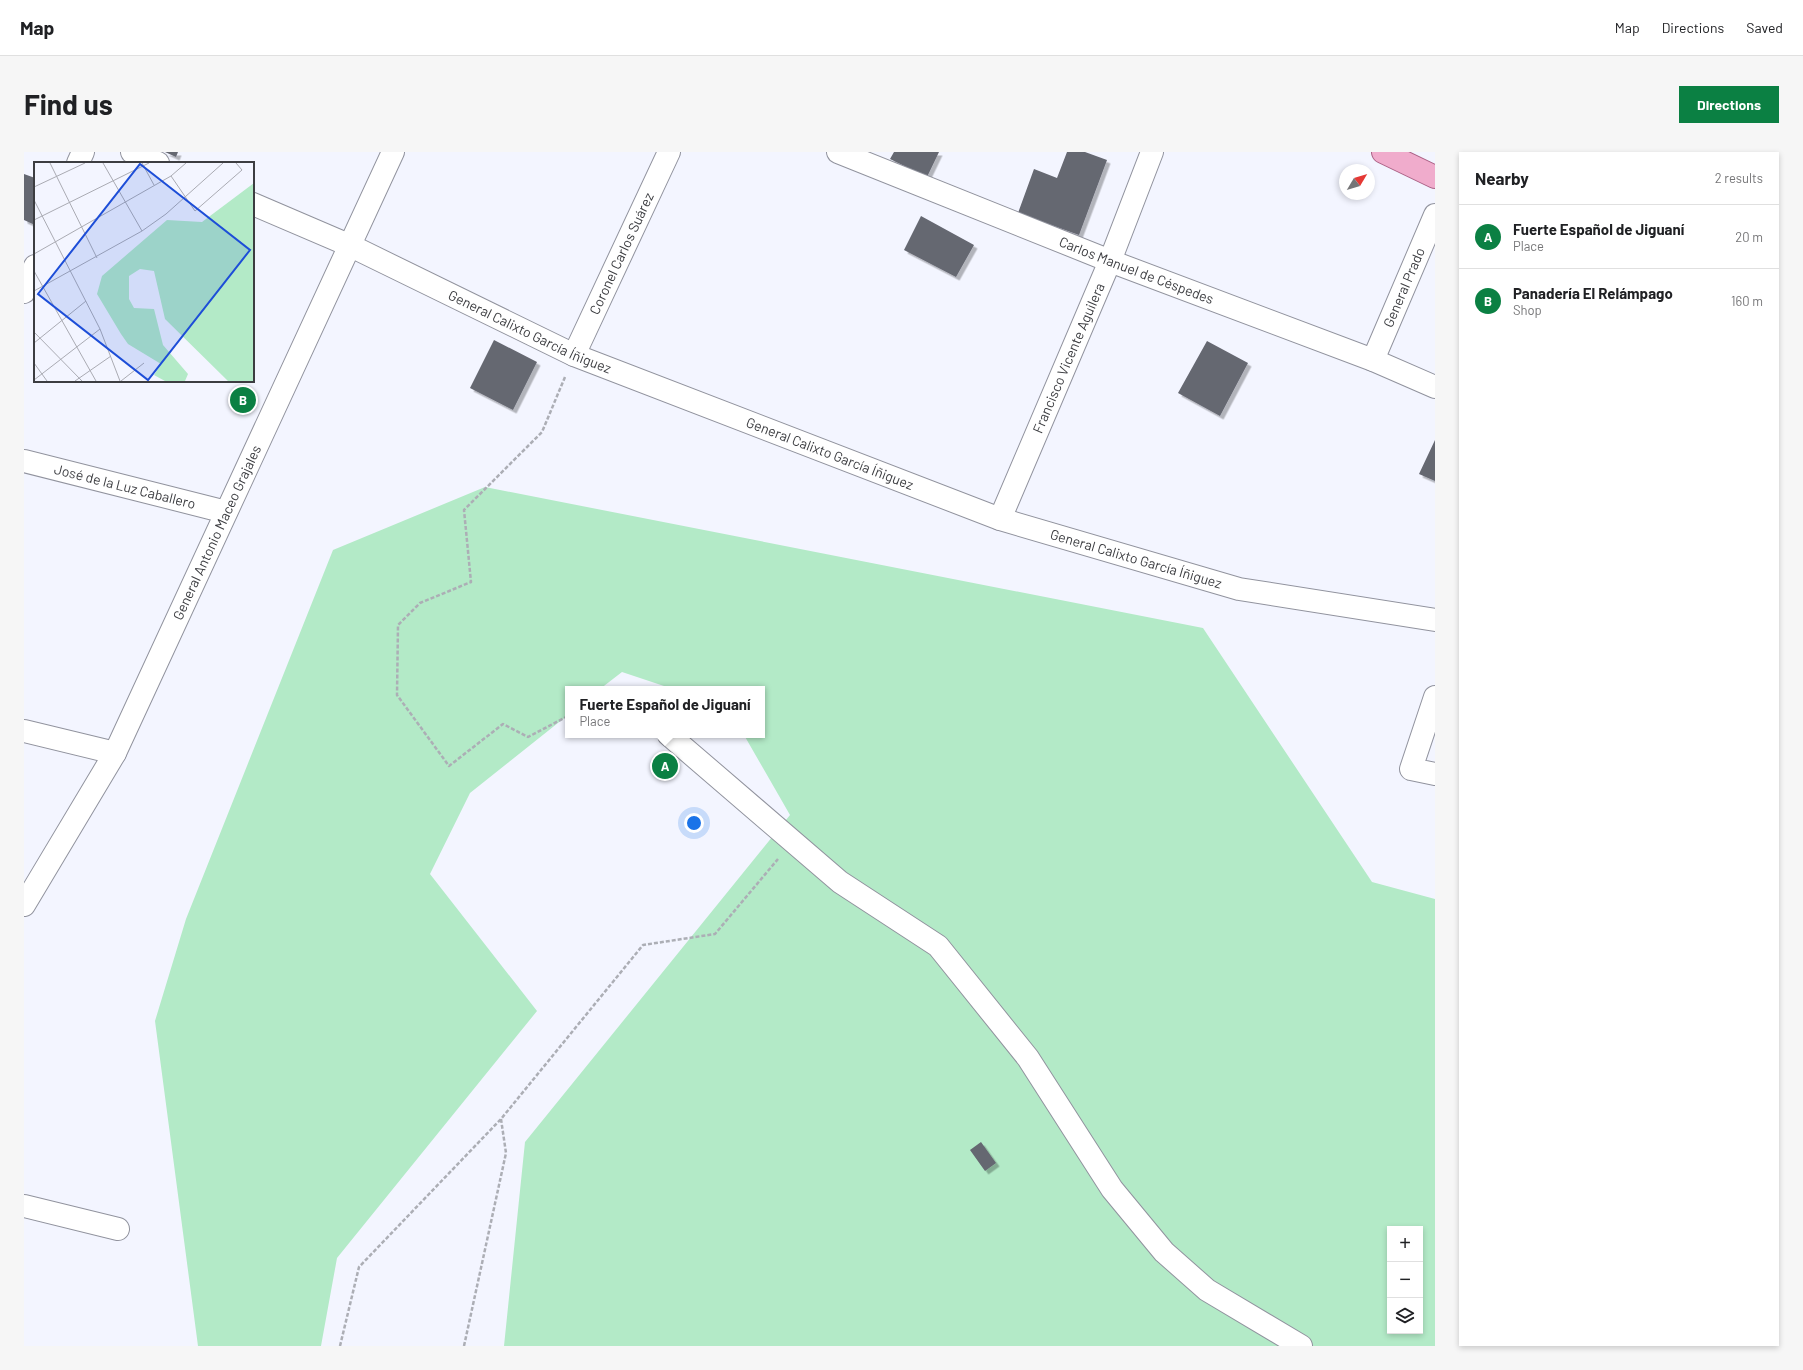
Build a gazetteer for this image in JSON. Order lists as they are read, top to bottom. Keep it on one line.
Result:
{"streets":{"street":["Coronel Carlos Suárez","Carlos Manuel de Céspedes","General Prado","General Calixto García Íñiguez","Francisco Vicente Aguilera","José de la Luz Caballero","General Antonio Maceo Grajales"]},"crossings":[["Coronel Carlos Suárez","General Calixto García Íñiguez"],["Carlos Manuel de Céspedes","General Prado"],["Carlos Manuel de Céspedes","Francisco Vicente Aguilera"],["General Calixto García Íñiguez","Francisco Vicente Aguilera"],["General Calixto García Íñiguez","General Antonio Maceo Grajales"],["José de la Luz Caballero","General Antonio Maceo Grajales"]],"north":"top right","page":{"header":"Map","nav":["Map","Directions","Saved"],"buttons":"Directions","title":"Find us","heading":["Nearby","2 results"],"list":[{"mark":"A","name":"Fuerte Español de Jiguaní","note":"Place","value":"20 m"},{"mark":"B","name":"Panadería El Relámpago","note":"Shop","value":"160 m"}],"pins":["B","A"],"popup":["Fuerte Español de Jiguaní","Place"],"map_buttons":["+","−"]}}
